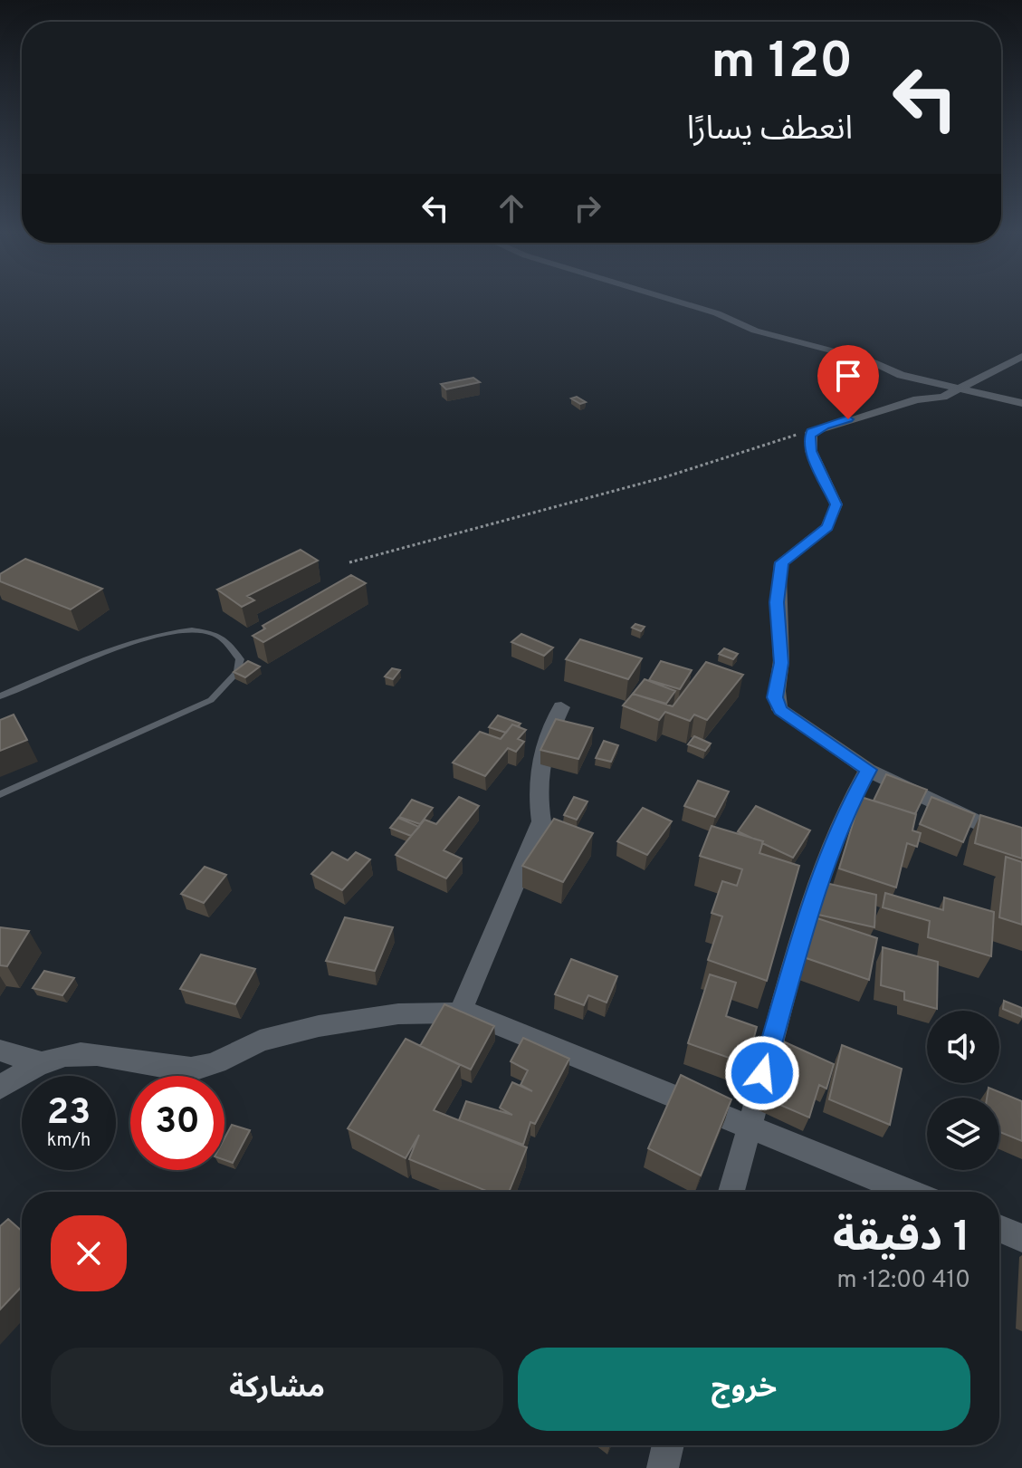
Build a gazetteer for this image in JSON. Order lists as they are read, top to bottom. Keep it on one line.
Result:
{"page":{"turn":["120 m","انعطف يسارًا"],"speed":"23 km/h","limit":"30","heading":["1 دقيقة","410 m · 12:00"],"buttons":["خروج","مشاركة"]}}
